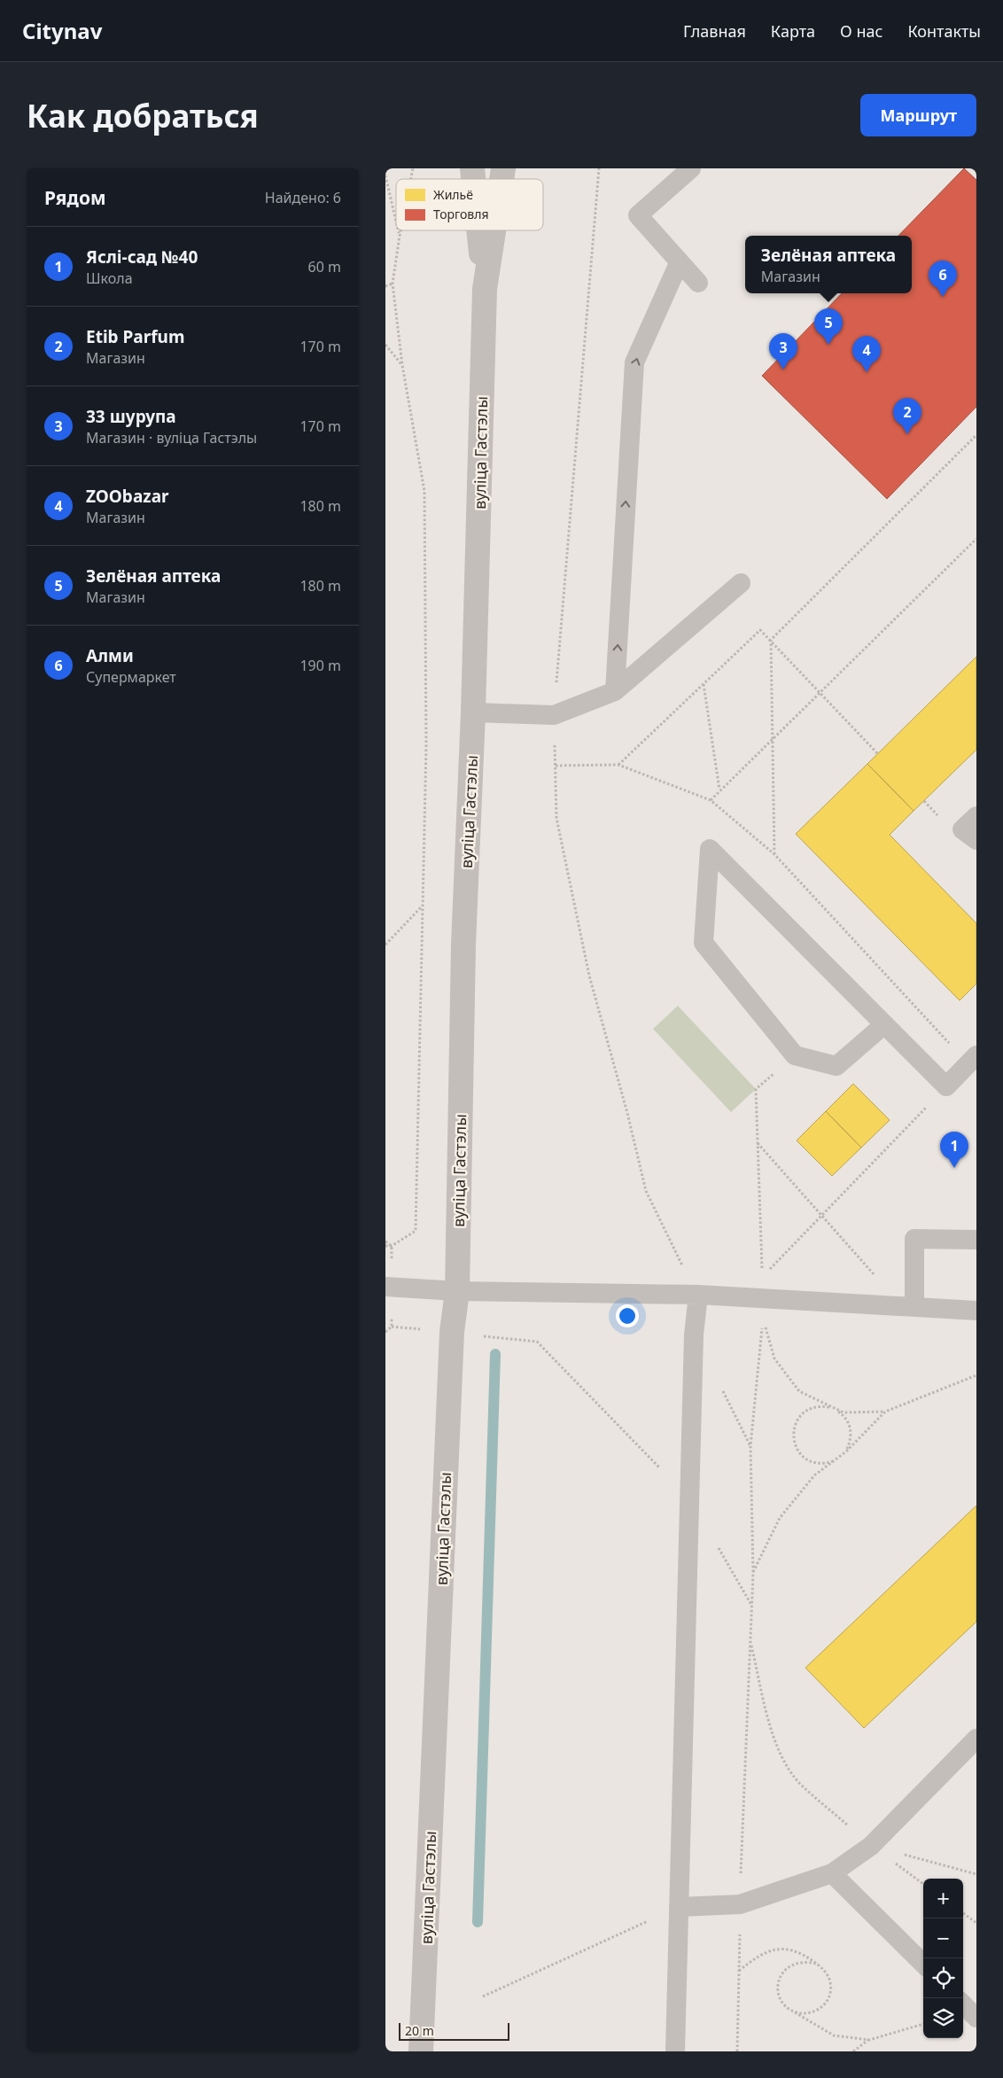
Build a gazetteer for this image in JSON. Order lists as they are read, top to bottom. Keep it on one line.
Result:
{"streets":{"street":["вуліца Гастэлы"]},"legend":["Жильё","Торговля"],"scale_bar":"20 m","page":{"header":"Citynav","nav":["Главная","Карта","О нас","Контакты"],"buttons":"Маршрут","title":"Как добраться","heading":["Рядом","Найдено: 6"],"list":[{"mark":"1","name":"Яслі-сад №40","note":"Школа","value":"60 m"},{"mark":"2","name":"Etib Parfum","note":"Магазин","value":"170 m"},{"mark":"3","name":"33 шурупа","note":"Магазин · вуліца Гастэлы","value":"170 m"},{"mark":"4","name":"ZOObazar","note":"Магазин","value":"180 m"},{"mark":"5","name":"Зелёная аптека","note":"Магазин","value":"180 m"},{"mark":"6","name":"Алми","note":"Супермаркет","value":"190 m"}],"popup":["Зелёная аптека","Магазин"],"pins":["6","5","3","4","2","1"],"map_buttons":["+","−"],"scale":"20 m"}}
